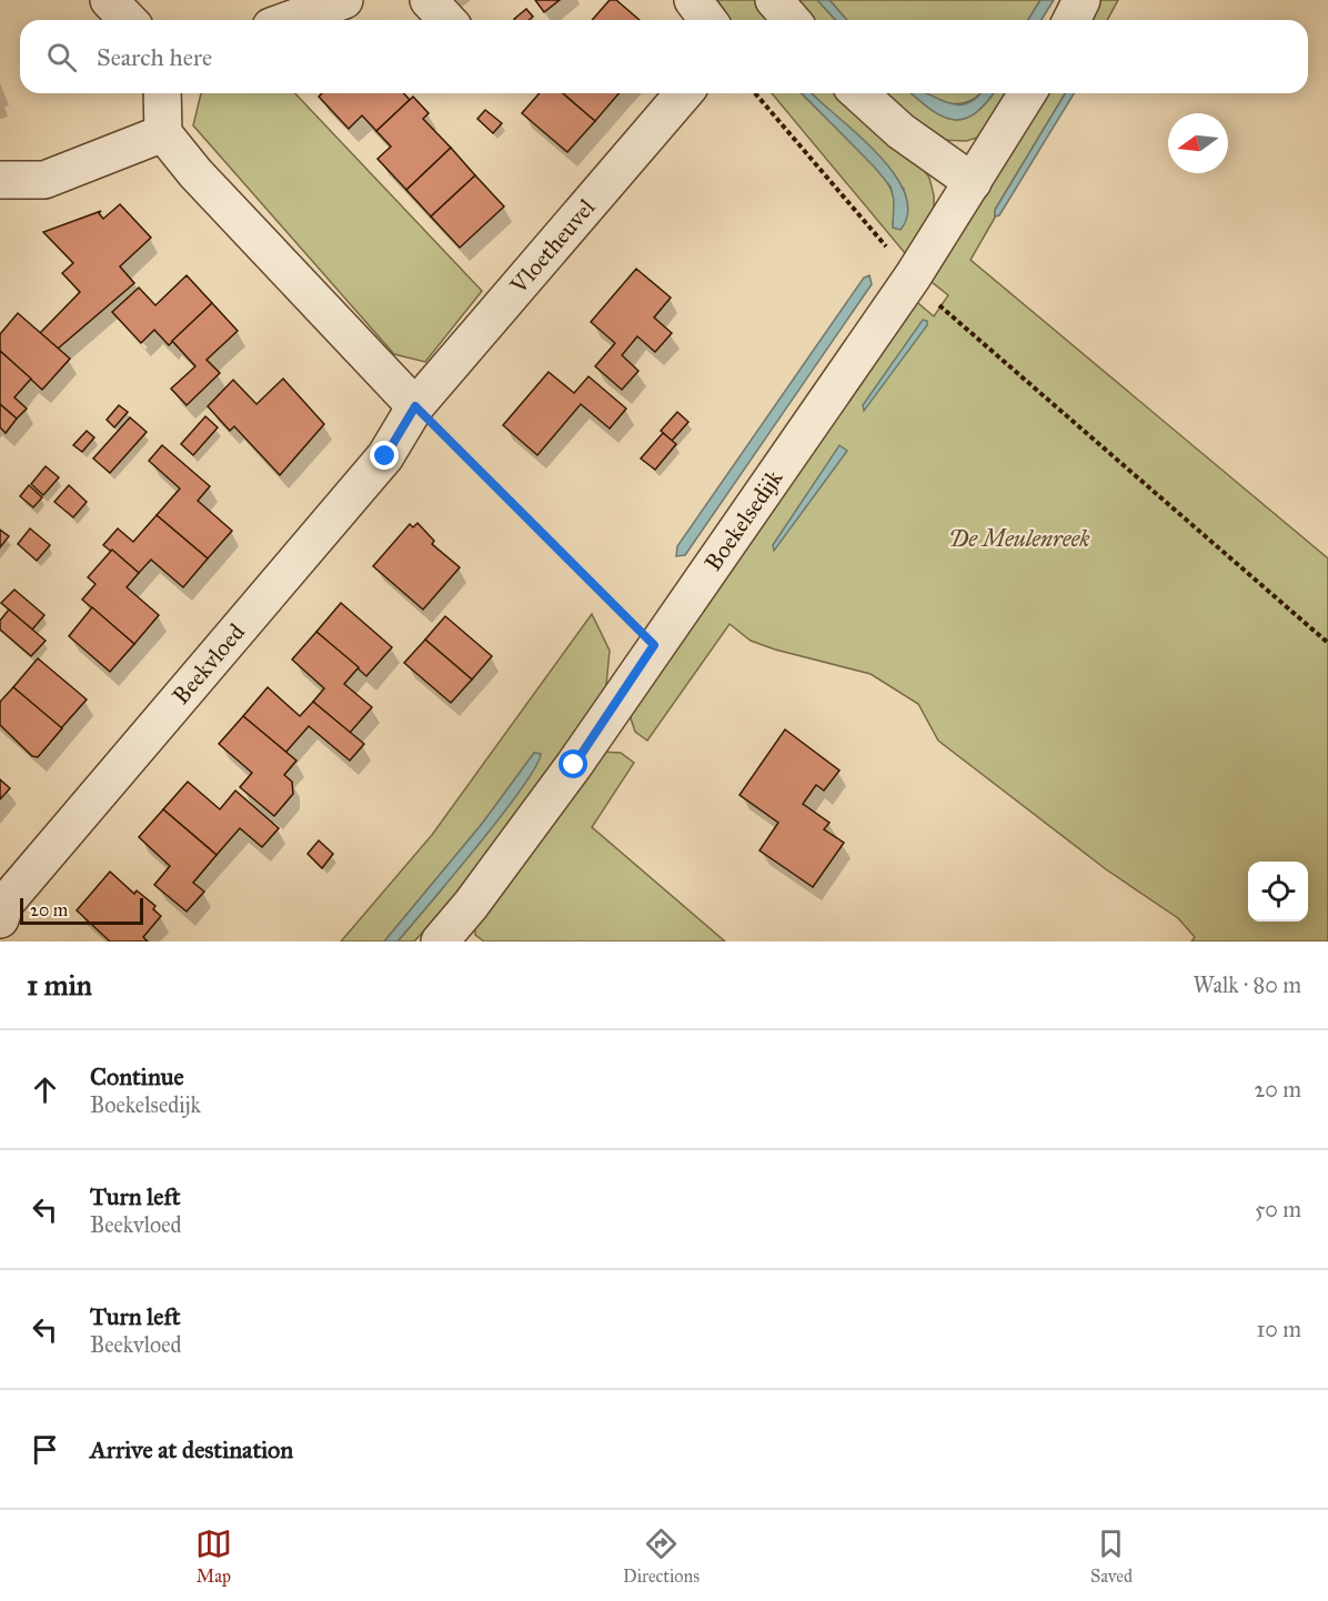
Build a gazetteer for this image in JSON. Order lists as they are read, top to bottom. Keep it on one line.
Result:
{"streets":{"street":["Vloetheuvel","Boekelsedijk","Beekvloed"]},"crossings":[["Vloetheuvel","Beekvloed"]],"parks":["De Meulenreek"],"scale_bar":"20 m","north":"left","page":{"search":"Search here","scale":"20 m","heading":["1 min","Walk · 80 m"],"list":[["Continue","Boekelsedijk","20 m"],["Turn left","Beekvloed","50 m"],["Turn left","Beekvloed","10 m"],"Arrive at destination"],"nav":["Map","Directions","Saved"]}}
